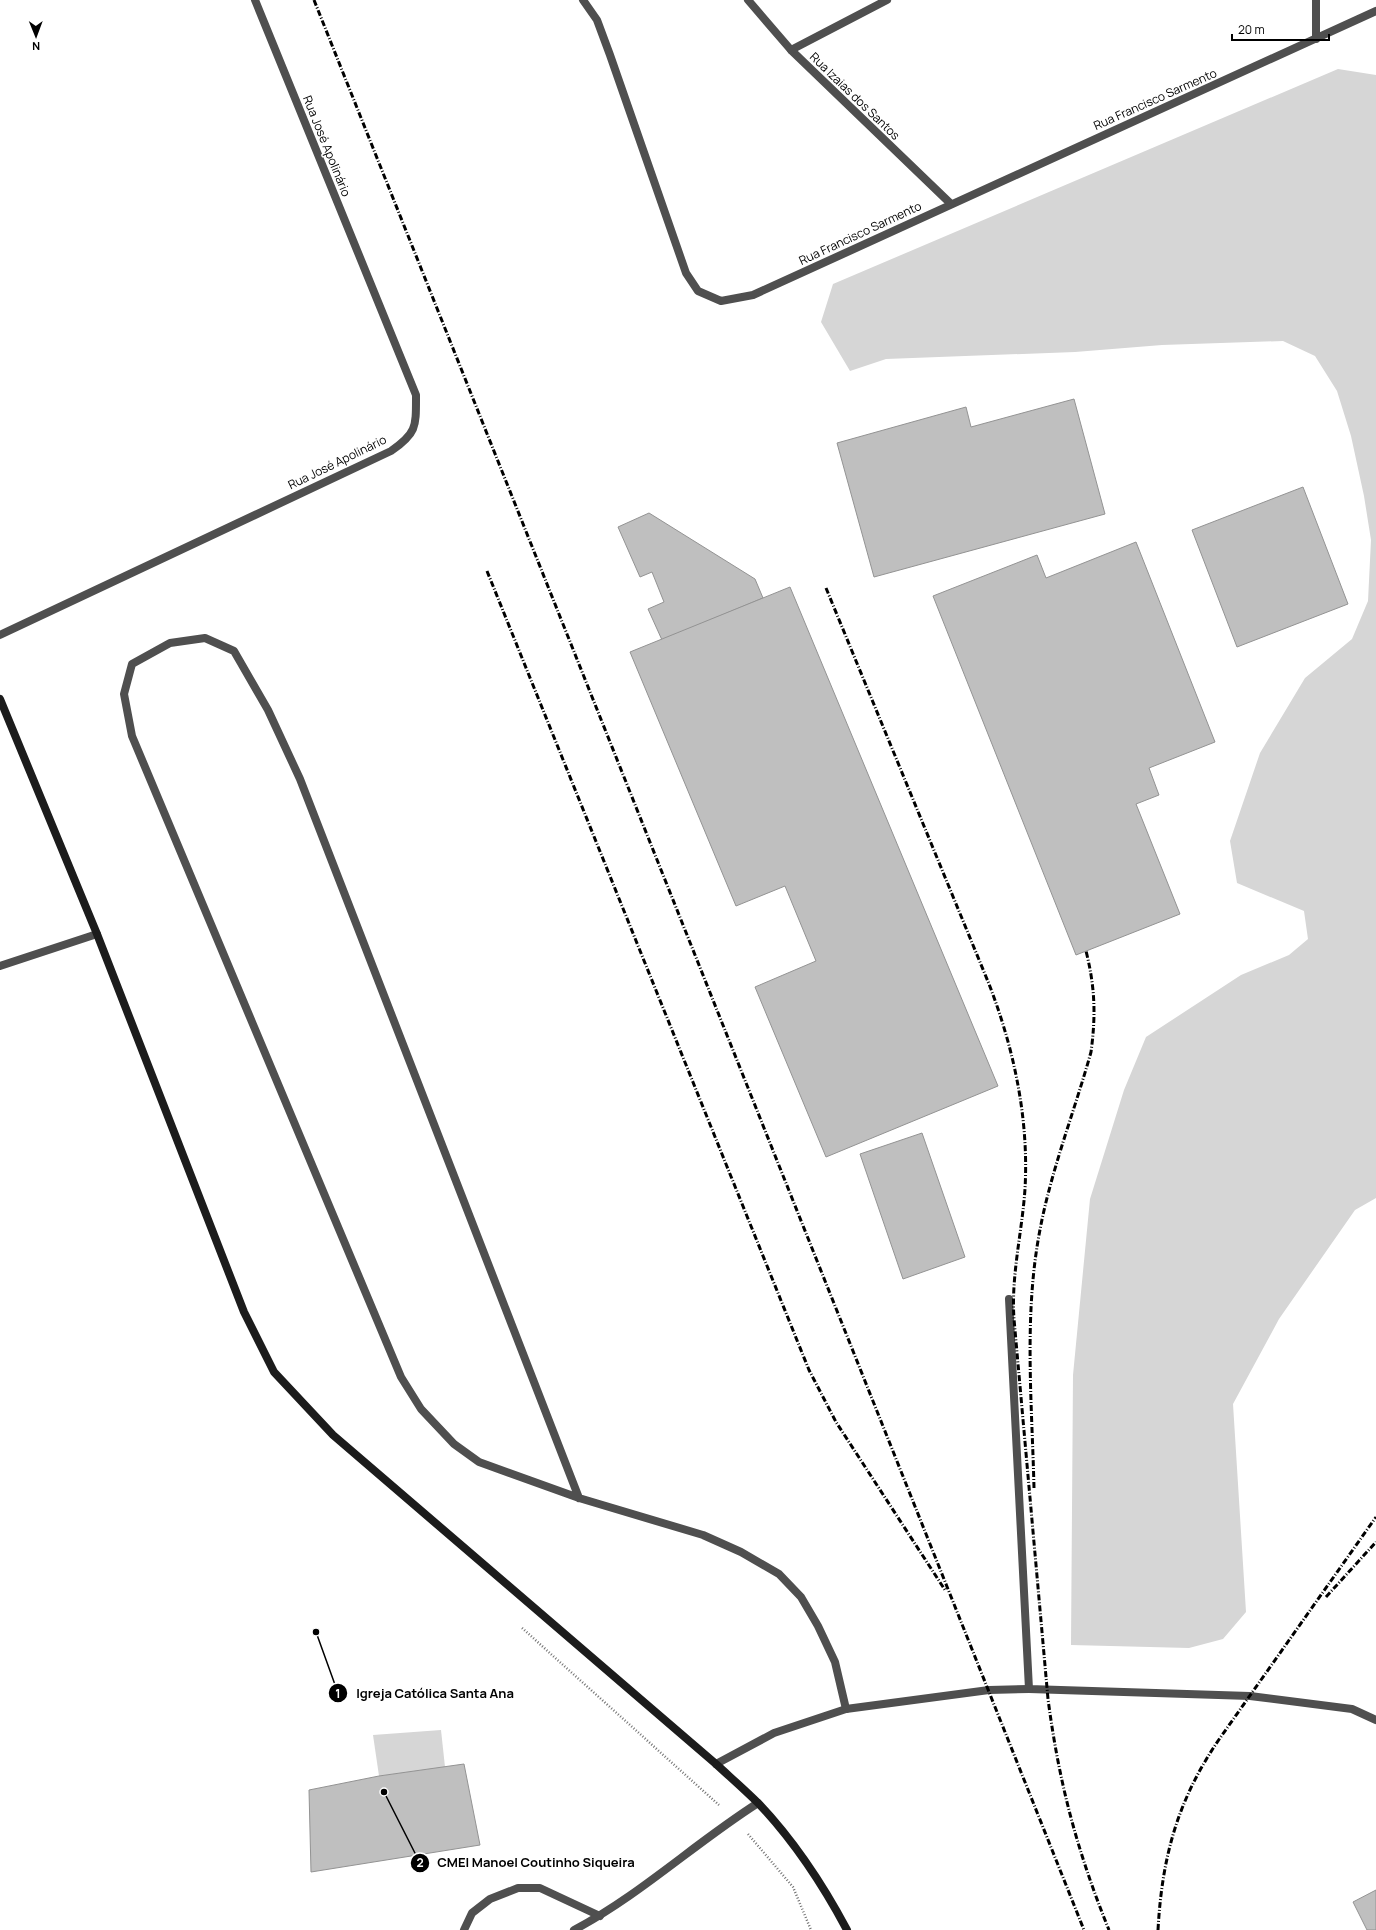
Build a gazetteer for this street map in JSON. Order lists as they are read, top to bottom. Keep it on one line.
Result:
{"streets":{"street":["Rua Izaias dos Santos","Rua Francisco Sarmento","Rua José Apolinário"]},"crossings":[["Rua Izaias dos Santos","Rua Francisco Sarmento"]],"places":["Igreja Católica Santa Ana","CMEI Manoel Coutinho Siqueira"],"scale_bar":"20 m","north":"bottom"}
